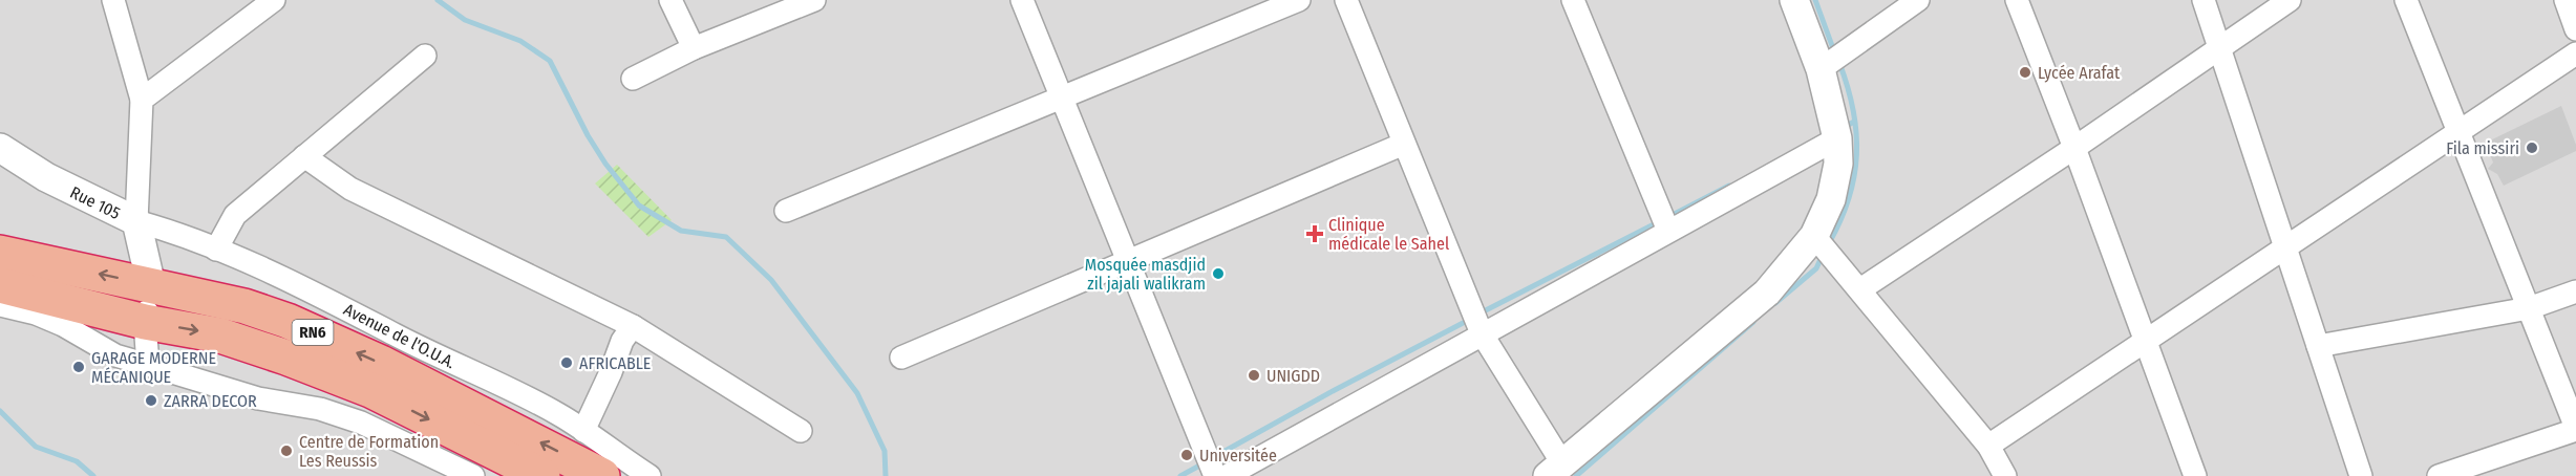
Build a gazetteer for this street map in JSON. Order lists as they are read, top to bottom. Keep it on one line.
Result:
{"streets":{"highway":["RN6","Avenue de l'O.U.A."],"street":["Rue 105"]},"crossings":[["Rue 105","Avenue de l'O.U.A."]],"places":{"other":["Lycée Arafat","Fila missiri","Mosquée masdjid zil jajali walikram","AFRICABLE","GARAGE MODERNE MÉCANIQUE","UNIGDD","ZARRA DECOR","Centre de Formation Les Reussis","Universitée"],"health":["Clinique médicale le Sahel"]}}
